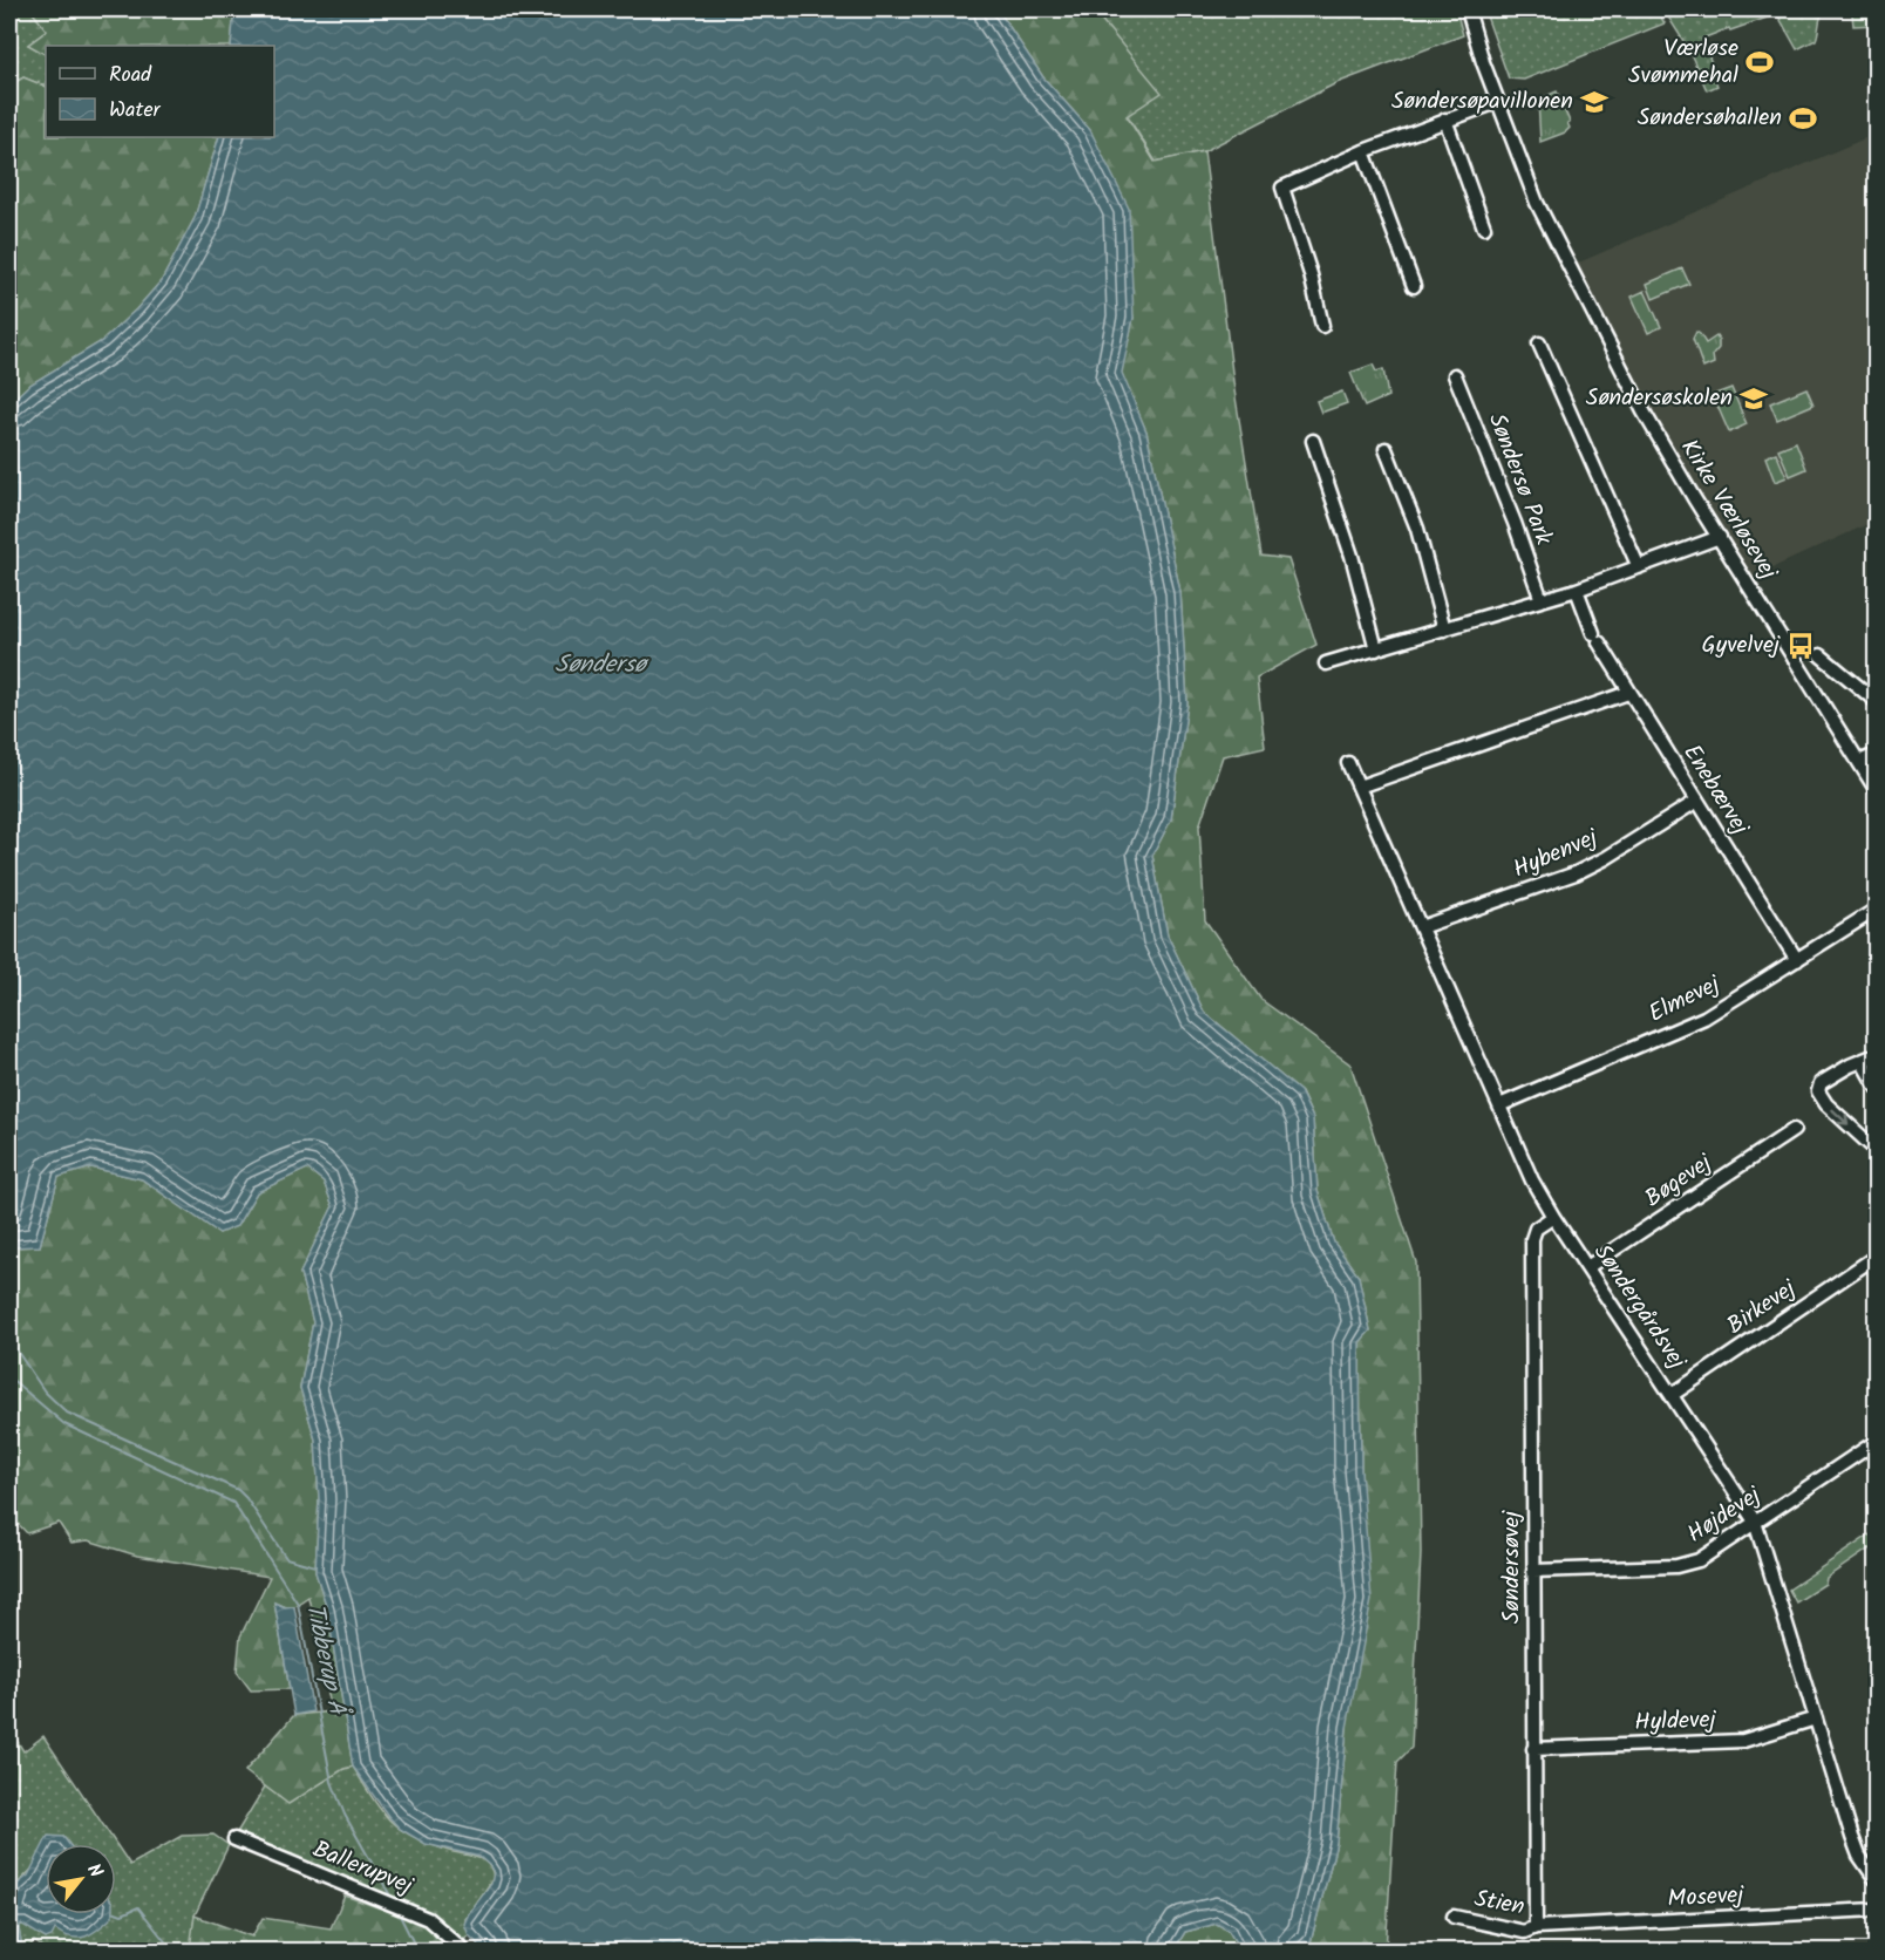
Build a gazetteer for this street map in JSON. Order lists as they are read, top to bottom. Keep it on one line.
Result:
{"streets":{"street":["Søndersø Park","Kirke Værløsevej","Enebærvej","Hybenvej","Elmevej","Bøgevej","Søndergårdsvej","Birkevej","Højdevej","Søndersøvej","Hyldevej","Ballerupvej","Mosevej","Stien"]},"crossings":[["Enebærvej","Hybenvej"],["Enebærvej","Elmevej"],["Hybenvej","Søndergårdsvej"],["Elmevej","Søndergårdsvej"],["Bøgevej","Søndergårdsvej"],["Søndergårdsvej","Birkevej"],["Søndergårdsvej","Højdevej"],["Søndergårdsvej","Søndersøvej"],["Søndergårdsvej","Hyldevej"],["Højdevej","Søndersøvej"],["Søndersøvej","Hyldevej"],["Søndersøvej","Mosevej"],["Søndersøvej","Stien"],["Mosevej","Stien"]],"water":["Søndersø","Tibberup Å"],"places":{"sports":["Værløse Svømmehal","Søndersøhallen"],"school or university":["Søndersøpavillonen","Søndersøskolen"],"bus stop":["Gyvelvej"]},"legend":["Road","Water"],"north":"top right"}
